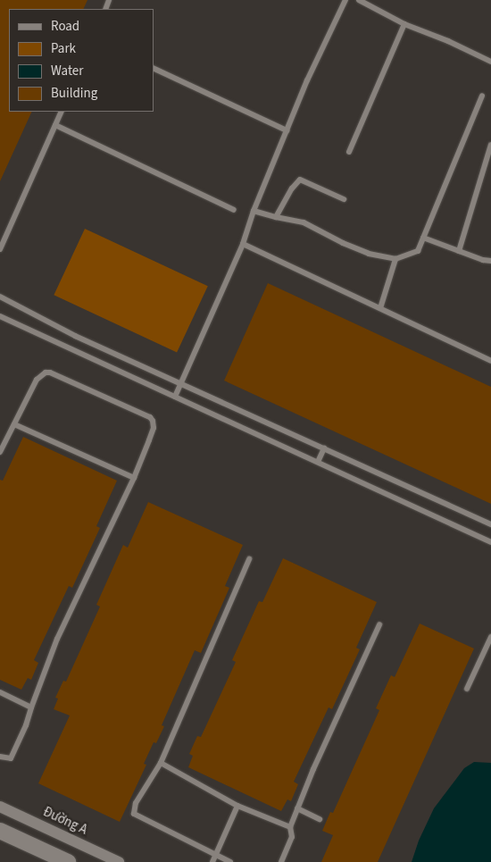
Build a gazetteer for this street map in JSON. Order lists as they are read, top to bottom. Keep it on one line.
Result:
{"streets":{"street":["Đường A"]},"legend":["Road","Park","Water","Building"]}
